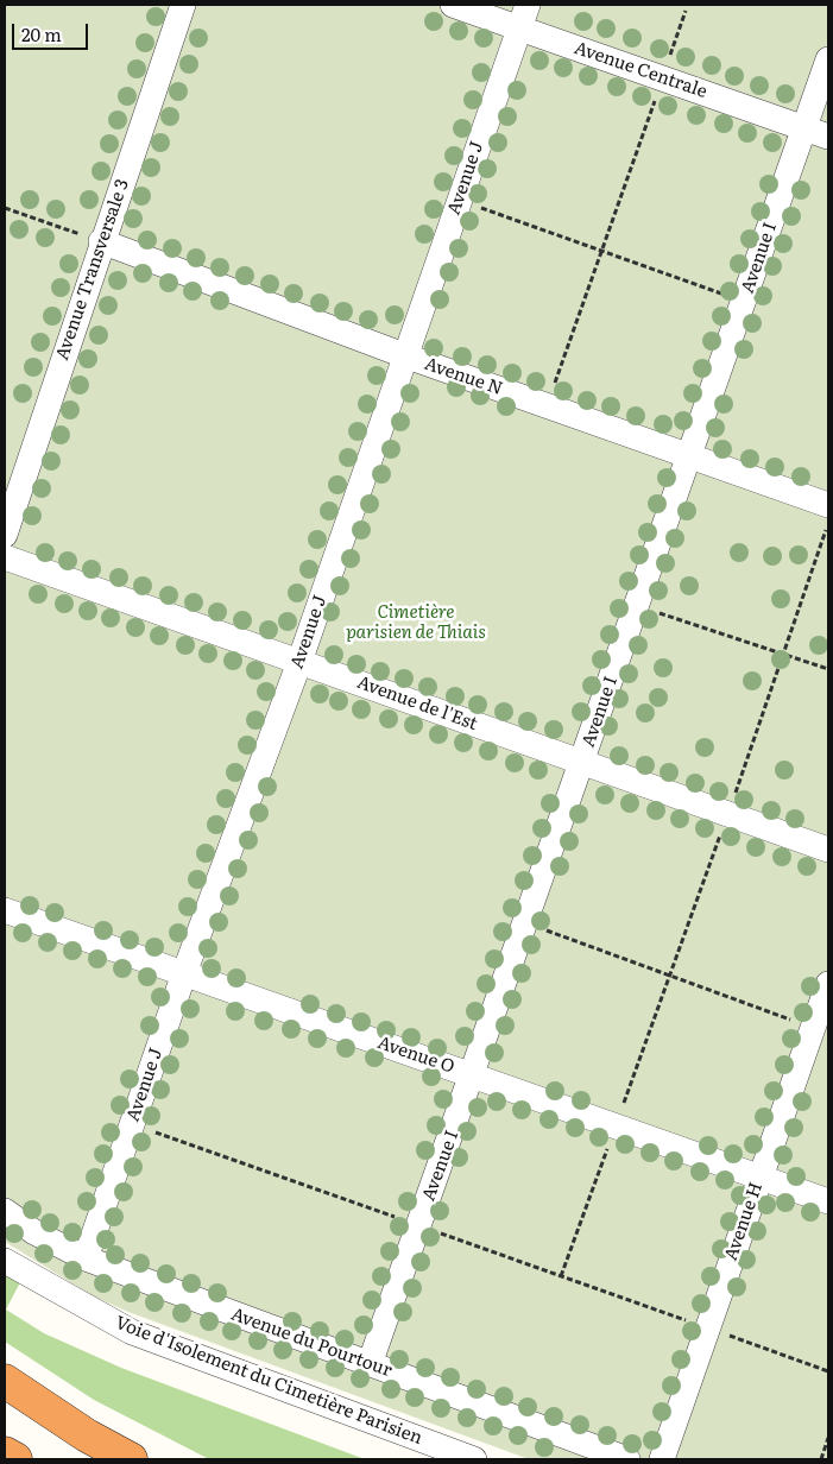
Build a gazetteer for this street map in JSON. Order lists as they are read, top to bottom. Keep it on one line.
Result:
{"streets":{"lane":["Avenue Centrale","Avenue J","Avenue I","Avenue Transversale 3","Avenue N","Avenue de l'Est","Avenue O","Avenue H","Avenue du Pourtour","Voie d'Isolement du Cimetière Parisien"]},"crossings":[["Avenue Centrale","Avenue J"],["Avenue Centrale","Avenue I"],["Avenue J","Avenue N"],["Avenue J","Avenue de l'Est"],["Avenue J","Avenue O"],["Avenue J","Avenue du Pourtour"],["Avenue I","Avenue N"],["Avenue I","Avenue de l'Est"],["Avenue I","Avenue O"],["Avenue I","Avenue du Pourtour"],["Avenue Transversale 3","Avenue N"],["Avenue O","Avenue H"]],"parks":["Cimetière parisien de Thiais"],"scale_bar":"20 m"}
